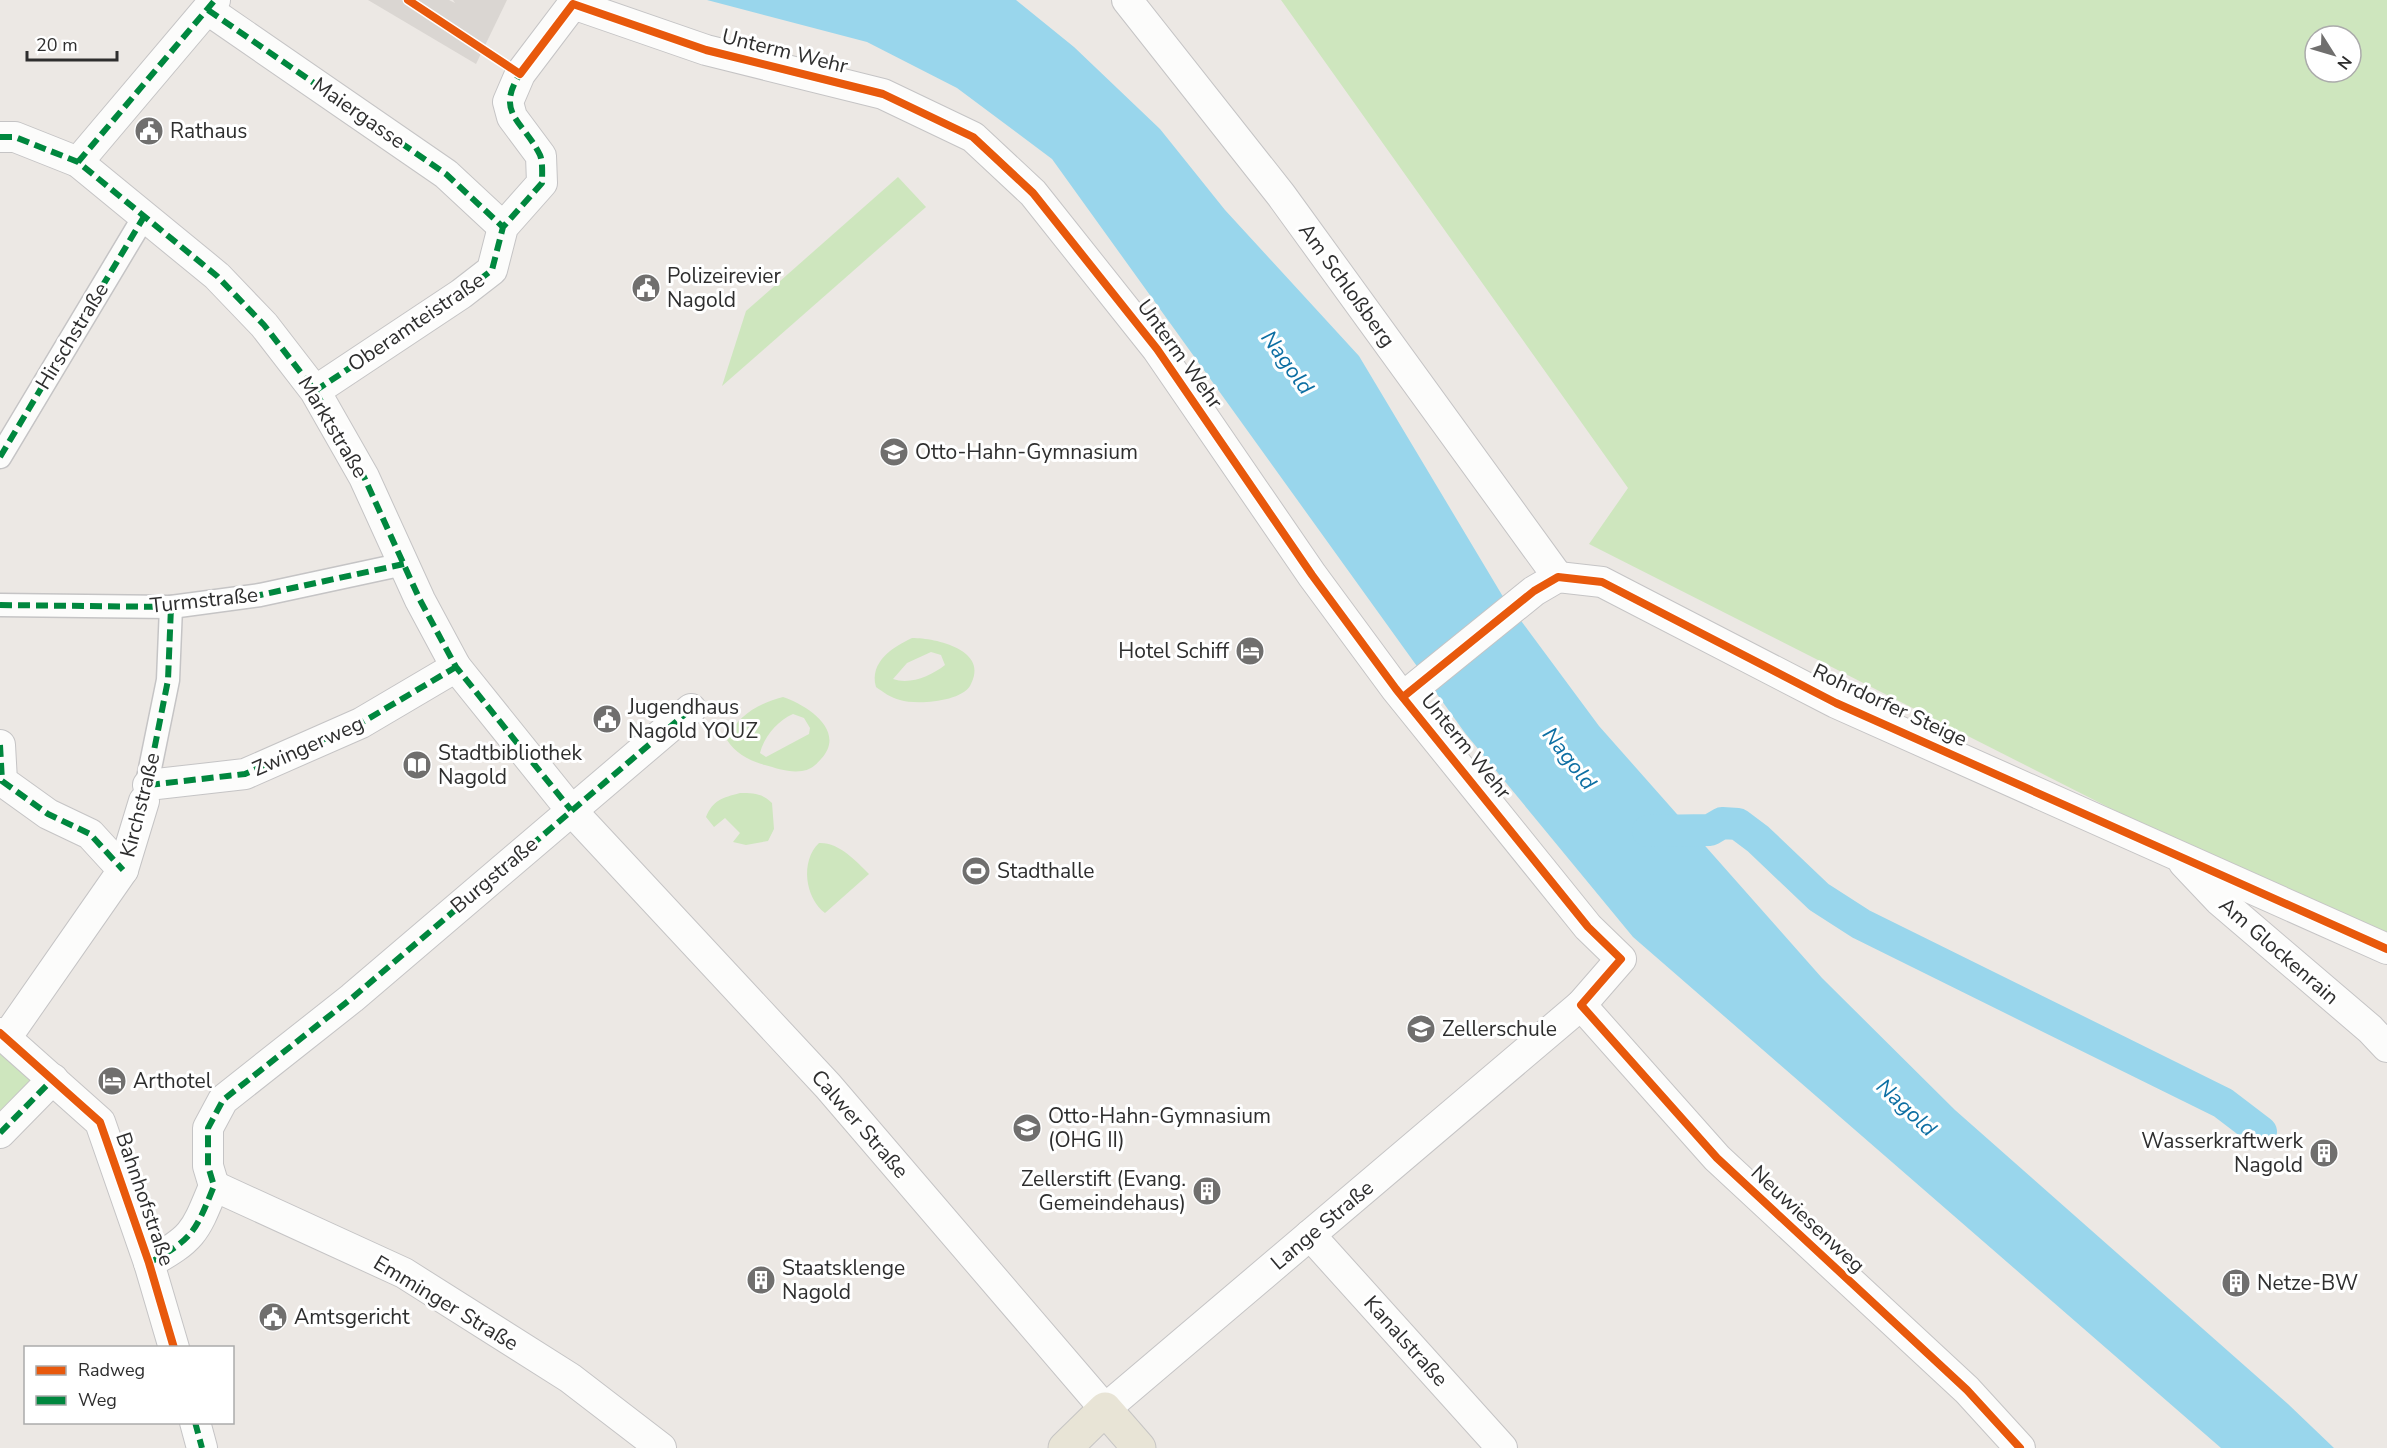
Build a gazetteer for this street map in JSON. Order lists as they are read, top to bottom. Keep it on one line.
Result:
{"streets":{"main road":["Calwer Straße","Lange Straße"],"street":["Unterm Wehr","Maiergasse","Am Schloßberg","Oberamteistraße","Hirschstraße","Marktstraße","Turmstraße","Rohrdorfer Steige","Zwingerweg","Kirchstraße","Burgstraße","Am Glockenrain","Bahnhofstraße","Neuwiesenweg","Emminger Straße","Kanalstraße"]},"crossings":[["Unterm Wehr","Oberamteistraße"],["Unterm Wehr","Neuwiesenweg"],["Unterm Wehr","Lange Straße"],["Maiergasse","Oberamteistraße"],["Am Schloßberg","Rohrdorfer Steige"],["Oberamteistraße","Marktstraße"],["Hirschstraße","Marktstraße"],["Marktstraße","Turmstraße"],["Marktstraße","Zwingerweg"],["Marktstraße","Burgstraße"],["Marktstraße","Calwer Straße"],["Turmstraße","Kirchstraße"],["Rohrdorfer Steige","Am Glockenrain"],["Zwingerweg","Kirchstraße"],["Kirchstraße","Bahnhofstraße"],["Burgstraße","Calwer Straße"],["Burgstraße","Emminger Straße"],["Calwer Straße","Lange Straße"],["Neuwiesenweg","Lange Straße"],["Lange Straße","Kanalstraße"]],"water":["Nagold"],"places":{"public building":["Rathaus","Polizeirevier Nagold","Jugendhaus Nagold YOUZ","Amtsgericht"],"school or university":["Otto-Hahn-Gymnasium","Zellerschule","Otto-Hahn-Gymnasium (OHG II)"],"hotel":["Hotel Schiff","Arthotel"],"library":["Stadtbibliothek Nagold"],"sports":["Stadthalle"],"building":["Wasserkraftwerk Nagold","Zellerstift (Evang. Gemeindehaus)","Staatsklenge Nagold","Netze-BW"]},"legend":["Radweg","Weg"],"scale_bar":"20 m","north":"bottom right"}
